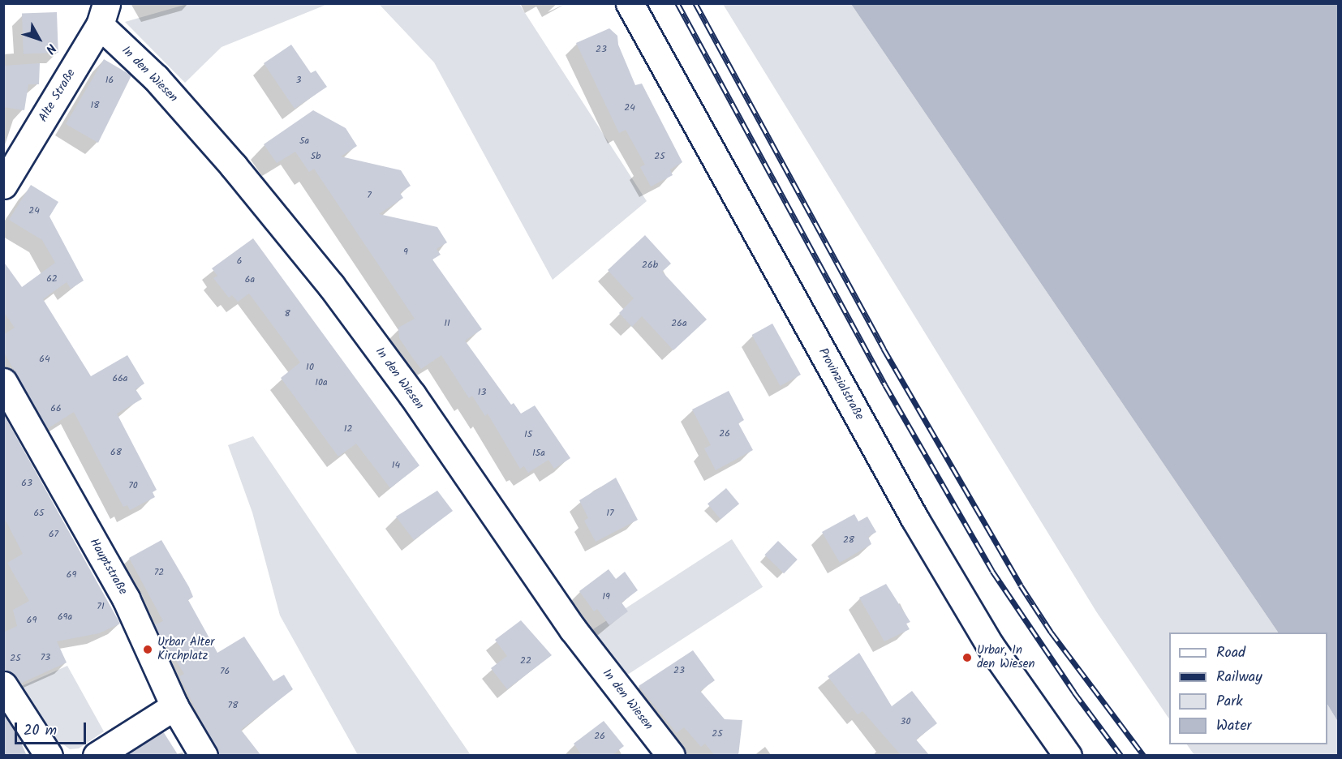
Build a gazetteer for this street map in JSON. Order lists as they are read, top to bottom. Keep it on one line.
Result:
{"streets":{"street":["In den Wiesen","Alte Straße","Provinzialstraße","Hauptstraße"]},"crossings":[["In den Wiesen","Alte Straße"]],"places":["Urbar Alter Kirchplatz","Urbar, In den Wiesen"],"house_numbers":["23","16","3","18","24","5a","5b","25","7","24","9","6","26b","62","6a","8","11","26a","64","10","66a","10a","13","66","12","26","15","68","15a","14","63","70","65","17","67","28","72","69","19","71","69a","69","73","25","22","23","76","78","30","25","26"],"legend":["Road","Railway","Park","Water"],"scale_bar":"20 m","north":"bottom right"}
